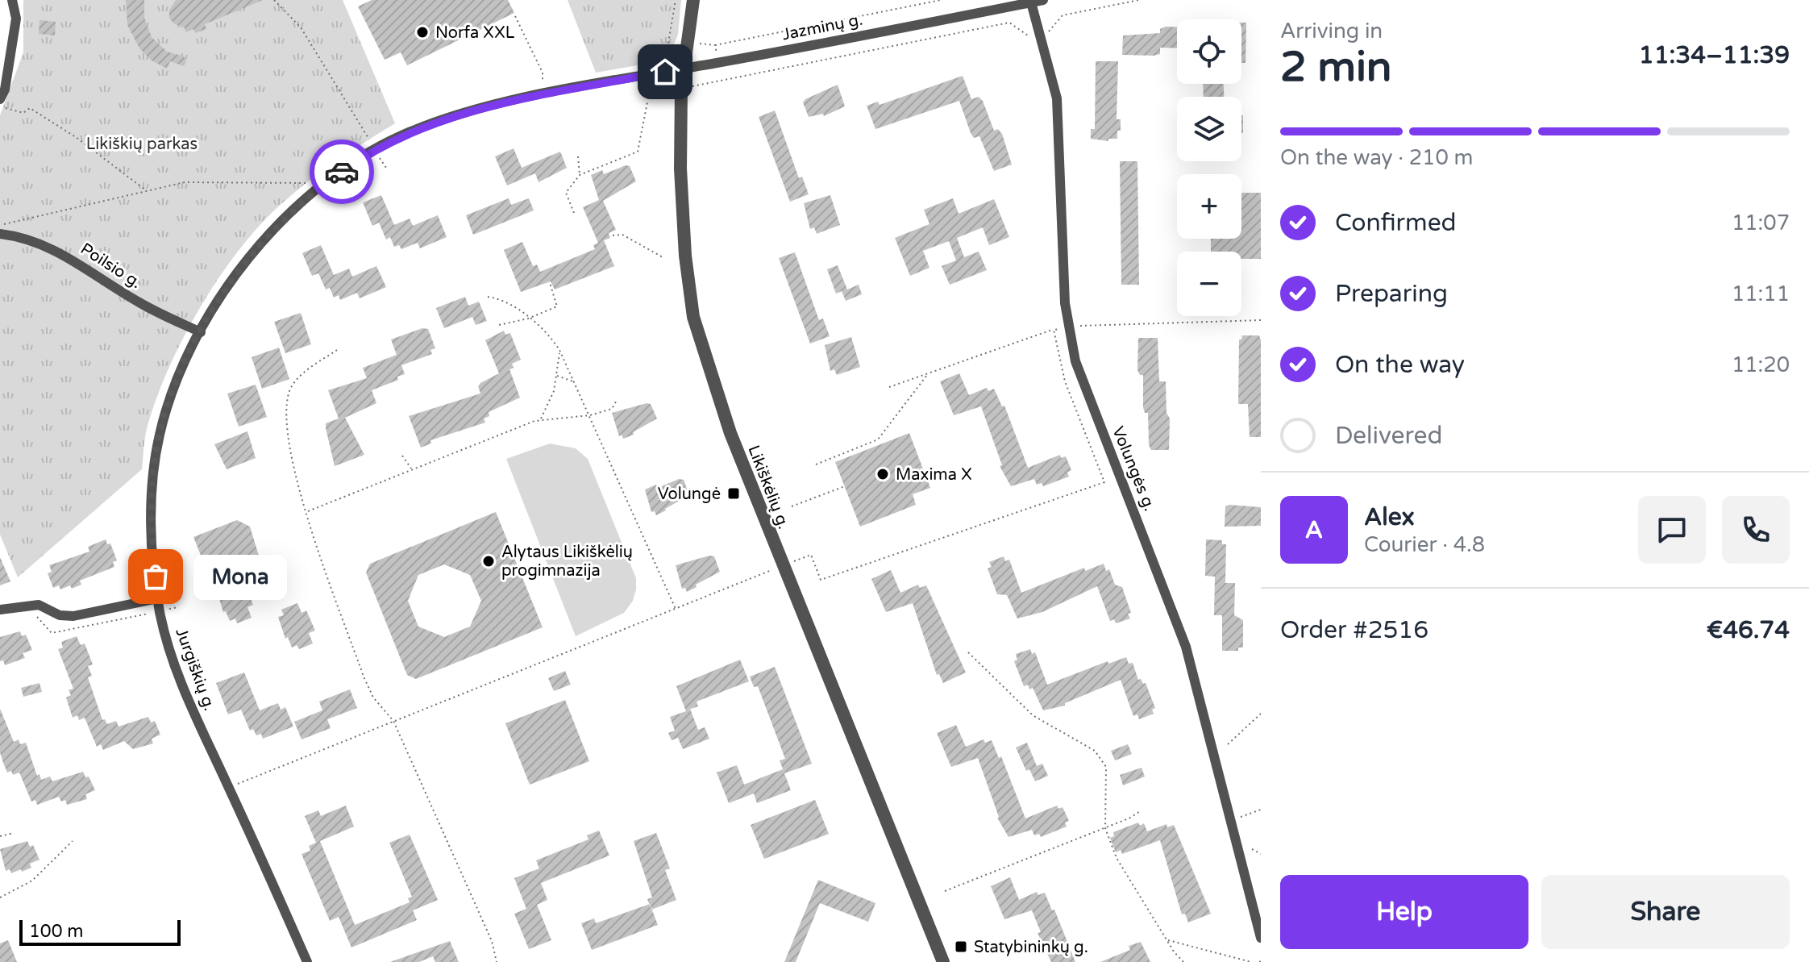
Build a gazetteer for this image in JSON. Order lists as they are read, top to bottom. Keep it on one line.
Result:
{"streets":{"street":["Jazminų g.","Poilsio g.","Volungės g.","Likiškėlių g.","Jurgiškių g."]},"crossings":[["Jazminų g.","Volungės g."],["Jazminų g.","Likiškėlių g."],["Jazminų g.","Jurgiškių g."],["Poilsio g.","Jurgiškių g."],["Likiškėlių g.","Jurgiškių g."]],"parks":["Likiškių parkas"],"places":{"other":["Norfa XXL","Maxima X","Alytaus Likiškėlių progimnazija","Mona"],"transit":["Volungė","Statybininkų g."]},"scale_bar":"100 m","page":{"heading":["2 min","Arriving in","11:34–11:39"],"panel":["Alex","Courier · 4.8","Order #2516","€46.74"],"map_buttons":["+","−"],"bar":"On the way · 210 m","list":[["Confirmed","11:07"],["Preparing","11:11"],["On the way","11:20"],"Delivered"],"round":"A","bubble":"Mona","buttons":["Help","Share"],"scale":"100 m"}}
